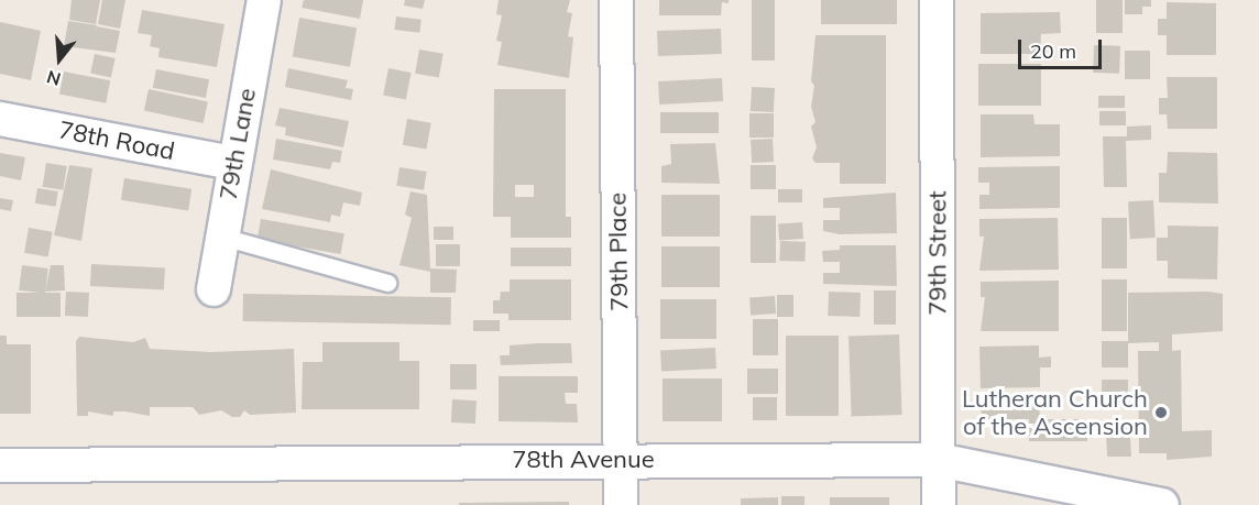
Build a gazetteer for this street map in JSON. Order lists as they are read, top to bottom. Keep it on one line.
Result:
{"streets":{"street":["78th Road","79th Lane","79th Place","79th Street","78th Avenue"]},"crossings":[["78th Road","79th Lane"],["79th Place","78th Avenue"],["79th Street","78th Avenue"]],"places":["Lutheran Church of the Ascension"],"scale_bar":"20 m","north":"bottom"}
